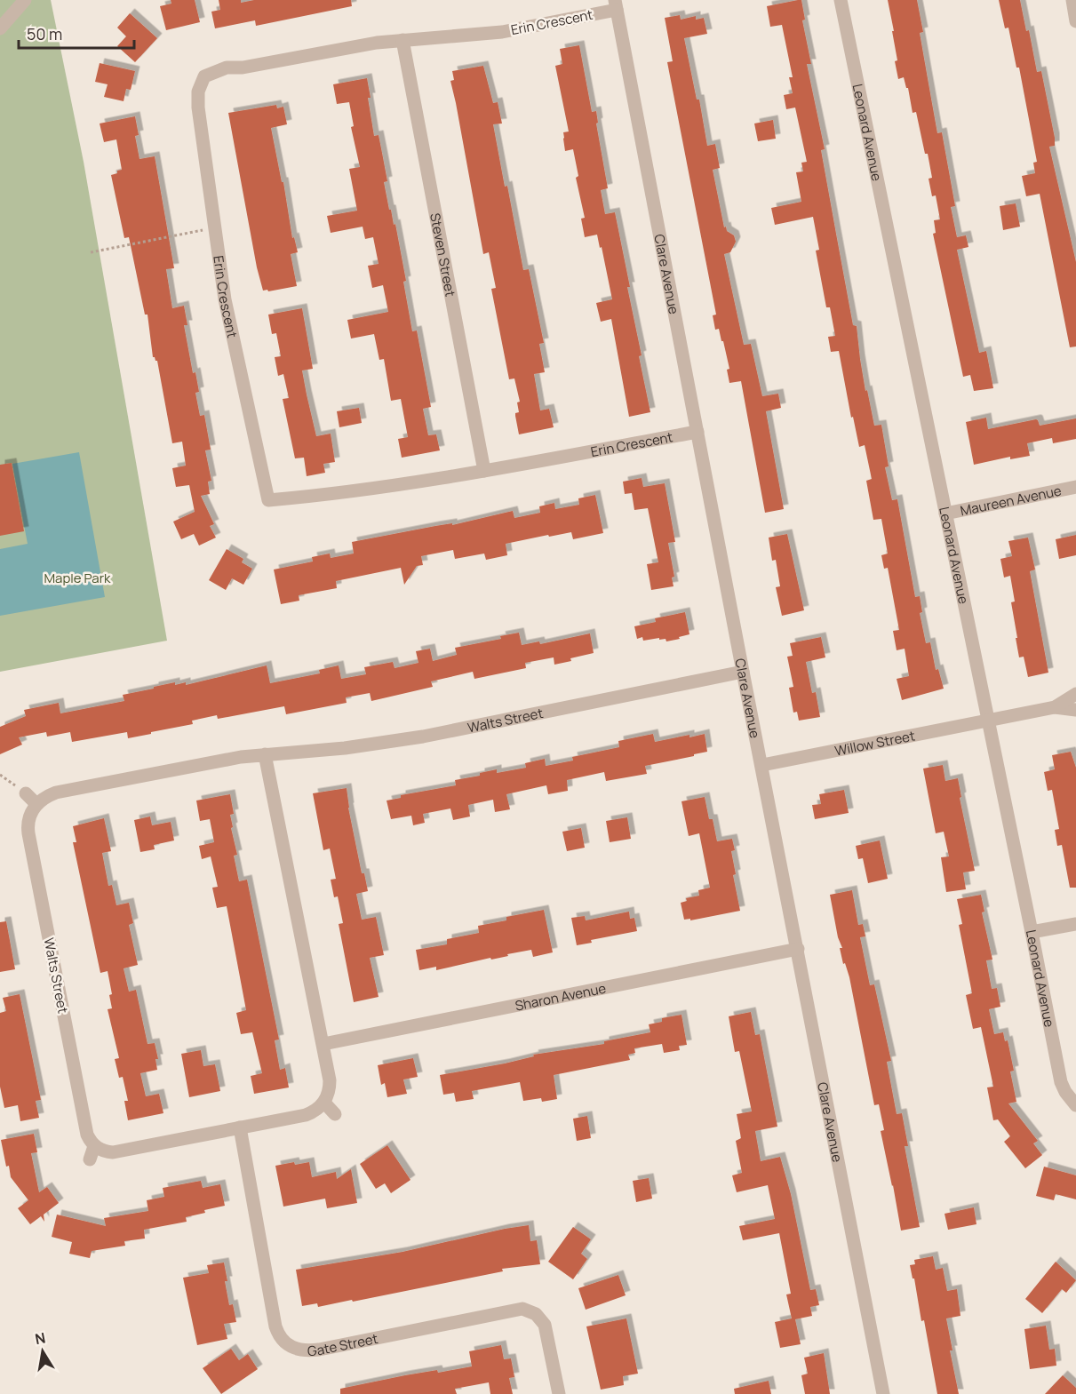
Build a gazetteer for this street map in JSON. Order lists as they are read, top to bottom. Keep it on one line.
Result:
{"streets":{"street":["Erin Crescent","Leonard Avenue","Steven Street","Clare Avenue","Maureen Avenue","Walts Street","Willow Street","Sharon Avenue","Gate Street"]},"crossings":[["Erin Crescent","Steven Street"],["Erin Crescent","Clare Avenue"],["Leonard Avenue","Maureen Avenue"],["Leonard Avenue","Willow Street"],["Clare Avenue","Walts Street"],["Clare Avenue","Willow Street"],["Clare Avenue","Sharon Avenue"],["Walts Street","Gate Street"]],"parks":["Maple Park"],"scale_bar":"50 m","north":"top"}
